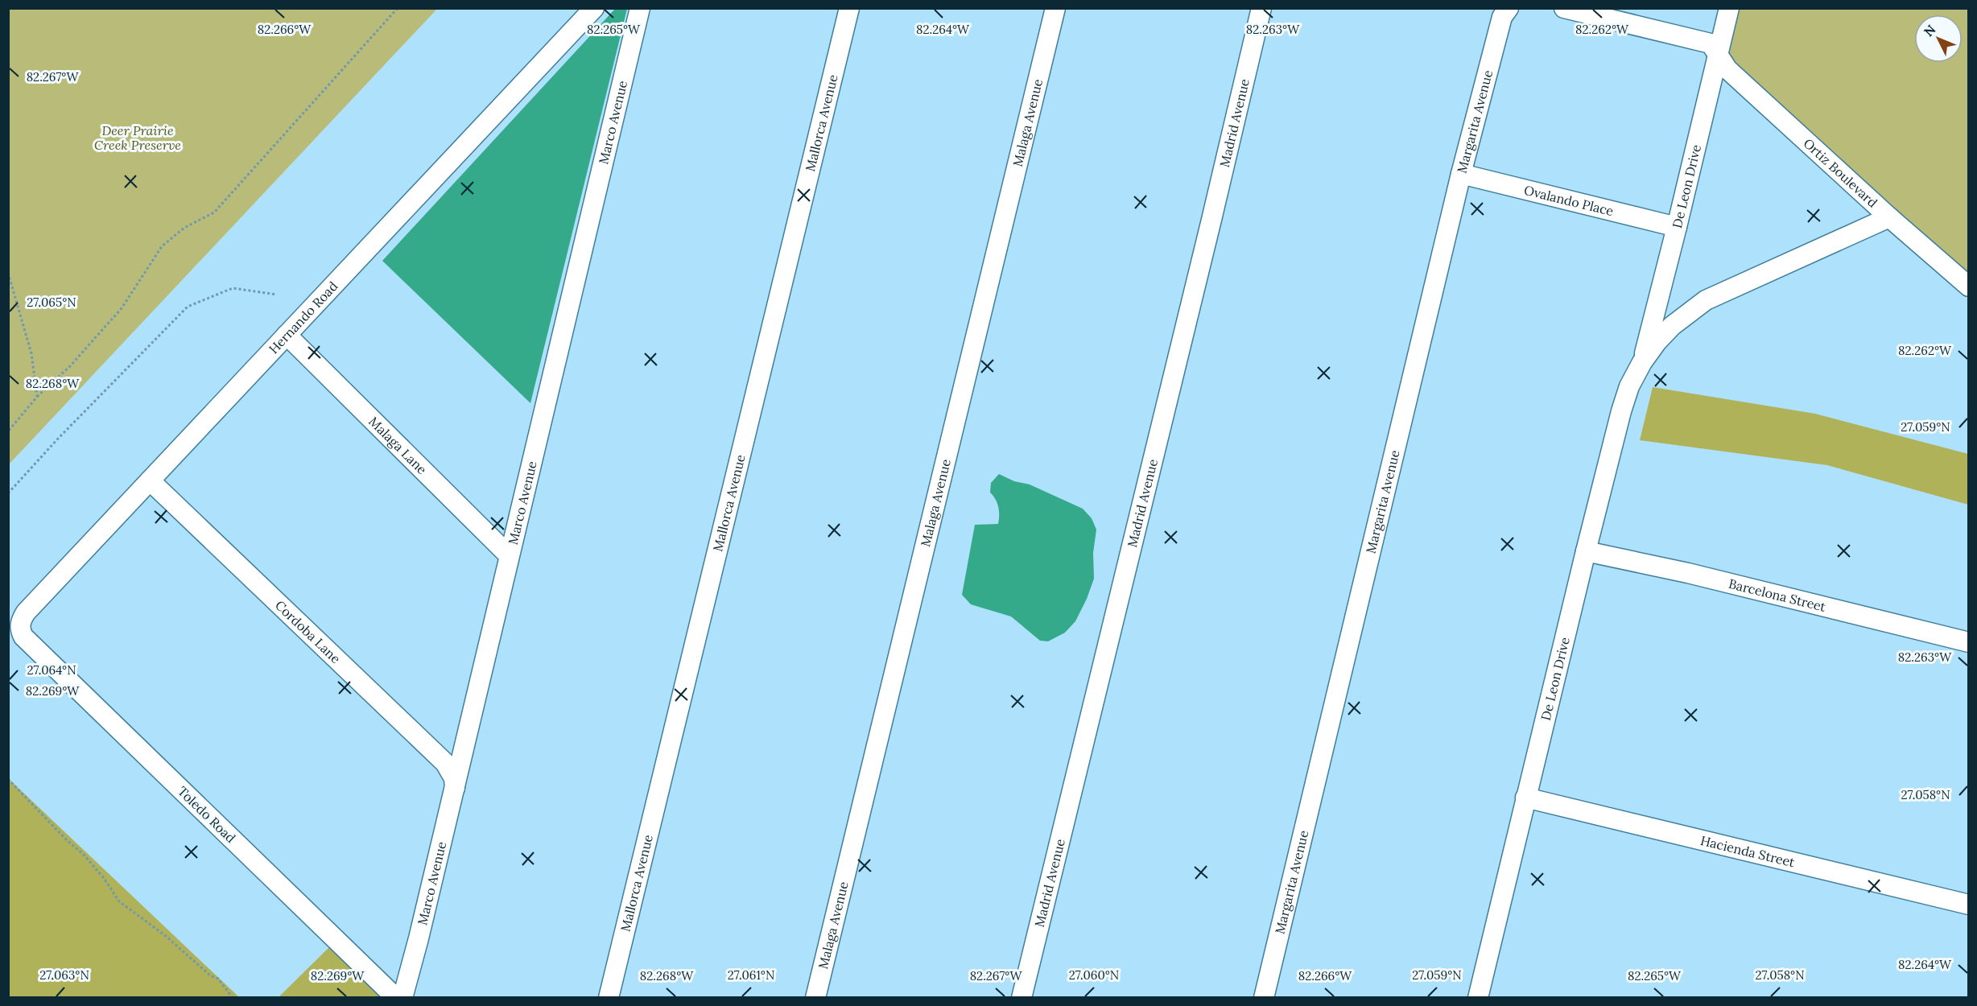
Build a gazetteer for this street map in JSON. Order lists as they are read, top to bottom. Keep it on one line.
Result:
{"streets":{"street":["Margarita Avenue","Marco Avenue","Mallorca Avenue","Malaga Avenue","Madrid Avenue","Ortiz Boulevard","De Leon Drive","Ovalando Place","Hernando Road","Malaga Lane","Barcelona Street","Cordoba Lane","Toledo Road","Hacienda Street"]},"crossings":[["Margarita Avenue","Ovalando Place"],["Marco Avenue","Malaga Lane"],["Marco Avenue","Cordoba Lane"],["Ortiz Boulevard","De Leon Drive"],["De Leon Drive","Ovalando Place"],["De Leon Drive","Barcelona Street"],["De Leon Drive","Hacienda Street"],["Hernando Road","Malaga Lane"],["Hernando Road","Cordoba Lane"],["Hernando Road","Toledo Road"]],"parks":["Deer Prairie Creek Preserve"],"north":"top left","coordinates":["82.266°W","82.265°W","82.264°W","82.263°W","82.262°W","82.267°W","27.065°N","82.268°W","27.059°N","27.064°N","82.269°W","27.058°N","27.063°N","27.061°N","27.060°N"]}
